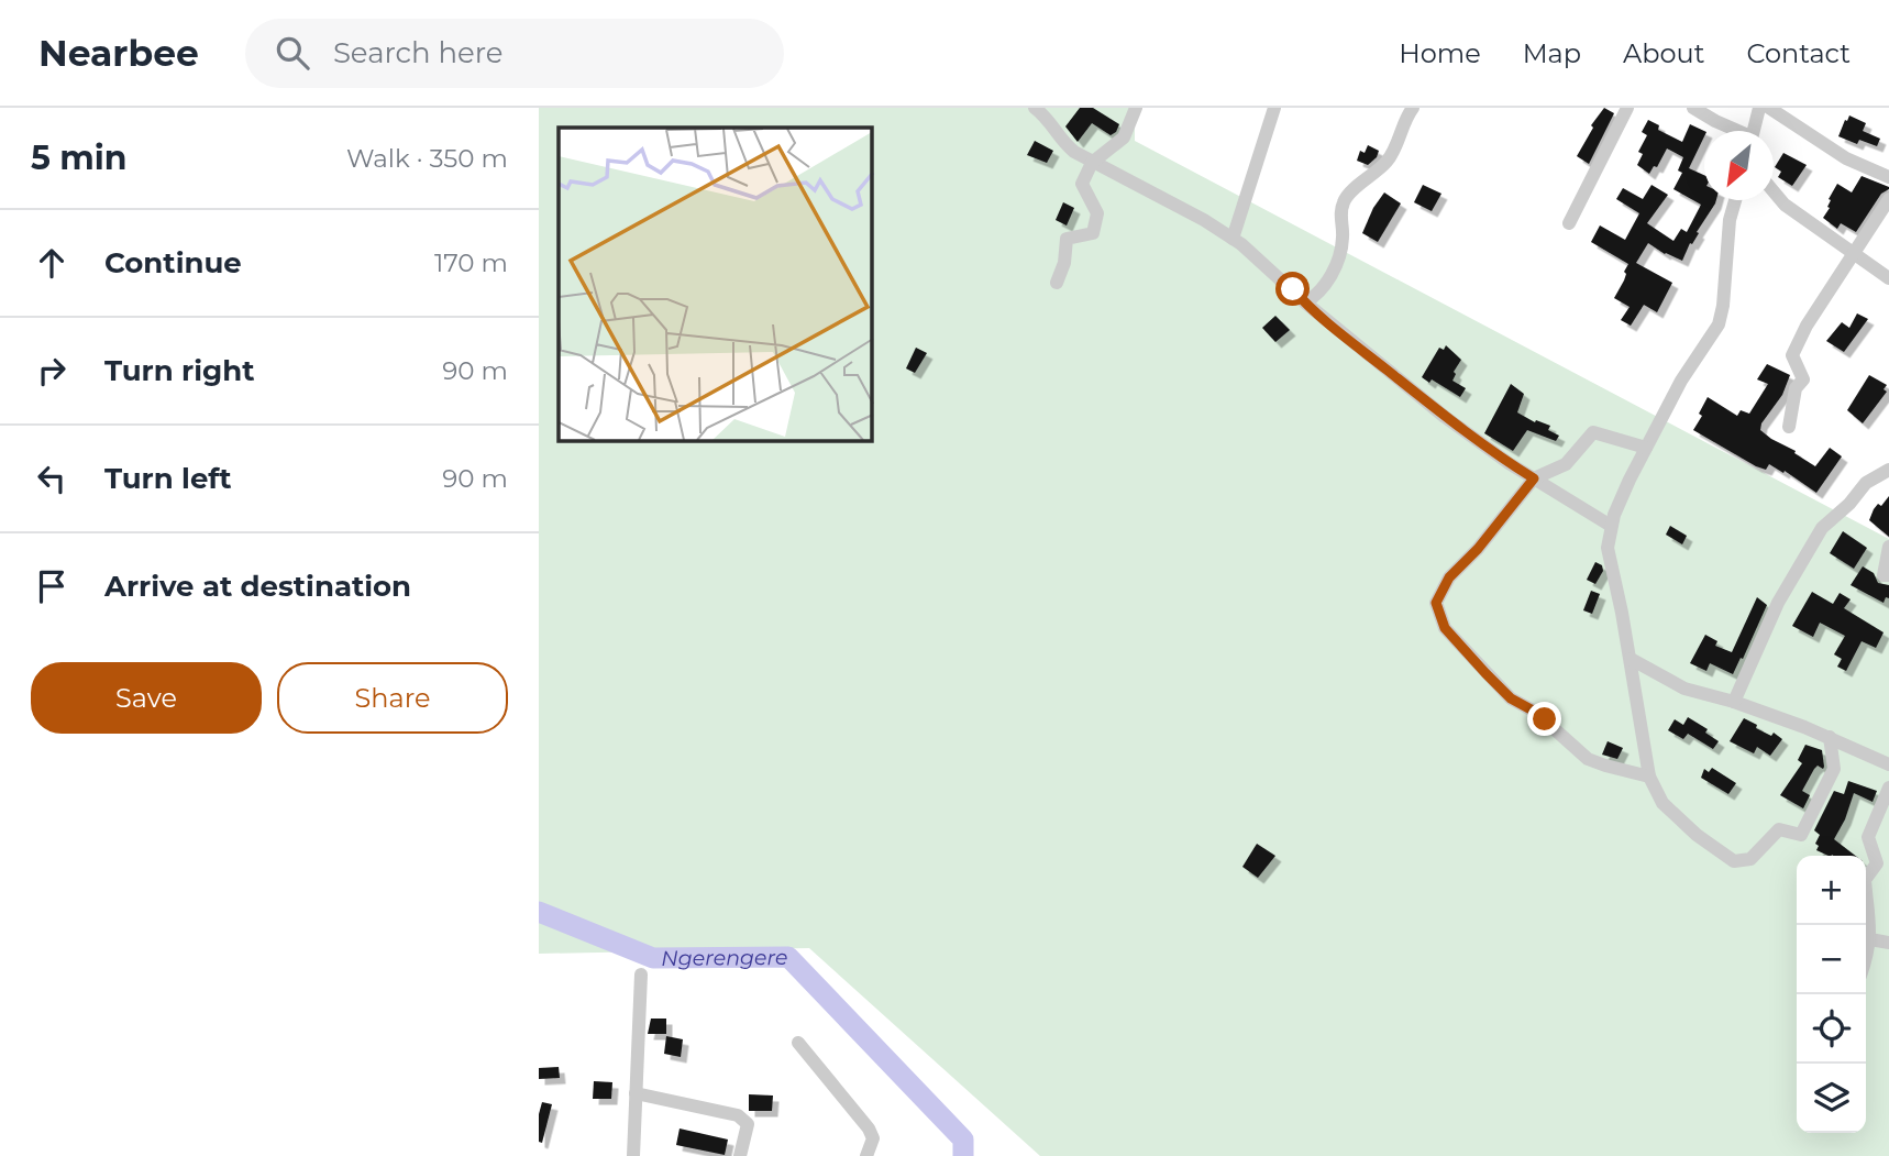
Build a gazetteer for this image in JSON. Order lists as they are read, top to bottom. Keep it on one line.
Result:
{"water":["Ngerengere"],"north":"bottom left","page":{"header":"Nearbee","search":"Search here","nav":["Home","Map","About","Contact"],"heading":["5 min","Walk · 350 m"],"list":[["Continue","170 m"],["Turn right","90 m"],["Turn left","90 m"],"Arrive at destination"],"buttons":["Save","Share"],"map_buttons":["+","−"]}}
